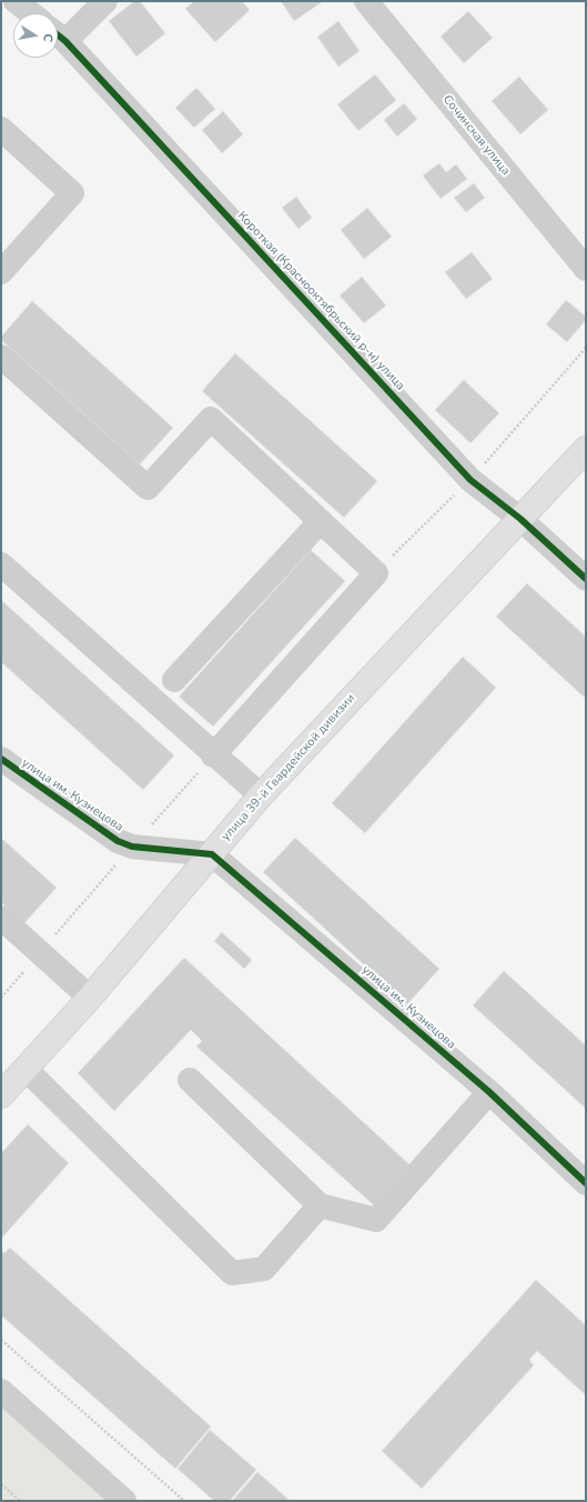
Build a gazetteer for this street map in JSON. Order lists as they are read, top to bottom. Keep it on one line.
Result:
{"streets":{"main road":["улица 39-й Гвардейской дивизии"],"street":["Сочинская улица","Короткая (Краснооктябрьский р-н) улица","улица им. Кузнецова"]},"crossings":[["Короткая (Краснооктябрьский р-н) улица","улица 39-й Гвардейской дивизии"],["улица 39-й Гвардейской дивизии","улица им. Кузнецова"]],"north":"right"}
